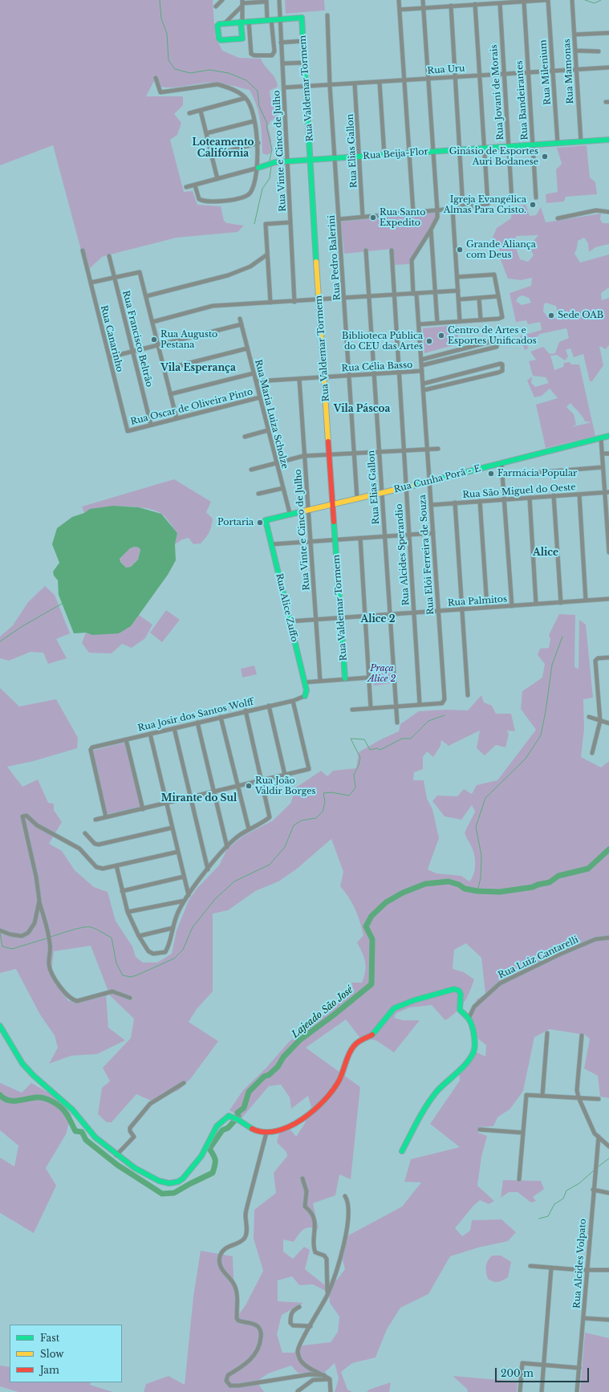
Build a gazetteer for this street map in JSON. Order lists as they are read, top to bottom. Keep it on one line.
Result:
{"streets":{"street":["Rua Uru","Rua Mamonas","Rua Milenium","Rua Valdemar Tormem","Rua Jovani de Morais","Rua Bandeirantes","Rua Vinte e Cinco de Julho","Rua Elias Gallon","Rua Beija-Flor","Rua Pedro Balerini","Rua Canarinho","Rua Francisco Beltrão","Rua Célia Basso","Rua Oscar de Oliveira Pinto","Rua Maria Luiza Scholze","Rua Cunha Porã - E","Rua São Miguel do Oeste","Rua Alcides Sperandio","Rua Elói Ferreira de Souza","Rua Palmitos","Rua Alice Zuffo","Rua Josir dos Santos Wolff","Rua Luiz Cantarelli","Rua Alcides Volpato"]},"crossings":[["Rua Uru","Rua Mamonas"],["Rua Uru","Rua Milenium"],["Rua Uru","Rua Valdemar Tormem"],["Rua Uru","Rua Jovani de Morais"],["Rua Uru","Rua Bandeirantes"],["Rua Uru","Rua Vinte e Cinco de Julho"],["Rua Uru","Rua Elias Gallon"],["Rua Uru","Rua Pedro Balerini"],["Rua Mamonas","Rua Beija-Flor"],["Rua Milenium","Rua Beija-Flor"],["Rua Valdemar Tormem","Rua Vinte e Cinco de Julho"],["Rua Valdemar Tormem","Rua Beija-Flor"],["Rua Valdemar Tormem","Rua Célia Basso"],["Rua Valdemar Tormem","Rua Cunha Porã - E"],["Rua Valdemar Tormem","Rua Palmitos"],["Rua Jovani de Morais","Rua Beija-Flor"],["Rua Bandeirantes","Rua Beija-Flor"],["Rua Vinte e Cinco de Julho","Rua Beija-Flor"],["Rua Vinte e Cinco de Julho","Rua Célia Basso"],["Rua Vinte e Cinco de Julho","Rua Cunha Porã - E"],["Rua Vinte e Cinco de Julho","Rua Palmitos"],["Rua Elias Gallon","Rua Beija-Flor"],["Rua Elias Gallon","Rua Célia Basso"],["Rua Elias Gallon","Rua Cunha Porã - E"],["Rua Elias Gallon","Rua Palmitos"],["Rua Beija-Flor","Rua Pedro Balerini"],["Rua Pedro Balerini","Rua Célia Basso"],["Rua Pedro Balerini","Rua Cunha Porã - E"],["Rua Canarinho","Rua Oscar de Oliveira Pinto"],["Rua Francisco Beltrão","Rua Oscar de Oliveira Pinto"],["Rua Célia Basso","Rua Maria Luiza Scholze"],["Rua Célia Basso","Rua Alcides Sperandio"],["Rua Célia Basso","Rua Elói Ferreira de Souza"],["Rua Oscar de Oliveira Pinto","Rua Maria Luiza Scholze"],["Rua Maria Luiza Scholze","Rua Cunha Porã - E"],["Rua Cunha Porã - E","Rua Alcides Sperandio"],["Rua Cunha Porã - E","Rua Elói Ferreira de Souza"],["Rua Cunha Porã - E","Rua Alice Zuffo"],["Rua São Miguel do Oeste","Rua Elói Ferreira de Souza"],["Rua Alcides Sperandio","Rua Elói Ferreira de Souza"],["Rua Alcides Sperandio","Rua Palmitos"],["Rua Elói Ferreira de Souza","Rua Palmitos"],["Rua Palmitos","Rua Alice Zuffo"],["Rua Alice Zuffo","Rua Josir dos Santos Wolff"]],"districts":["Loteamento Califórnia","Vila Esperança","Vila Páscoa","Alice","Alice 2","Mirante do Sul"],"water":["Lajeado São José"],"parks":["Praça Alice 2"],"places":["Ginásio de Esportes Auri Bodanese","Igreja Evangélica Almas Para Cristo.","Rua Santo Expedito","Grande Aliança com Deus","Sede OAB","Centro de Artes e Esportes Unificados","Rua Augusto Pestana","Biblioteca Pública do CEU das Artes","Farmácia Popular","Portaria","Rua João Valdir Borges"],"legend":["Fast","Slow","Jam"],"scale_bar":"200 m"}
